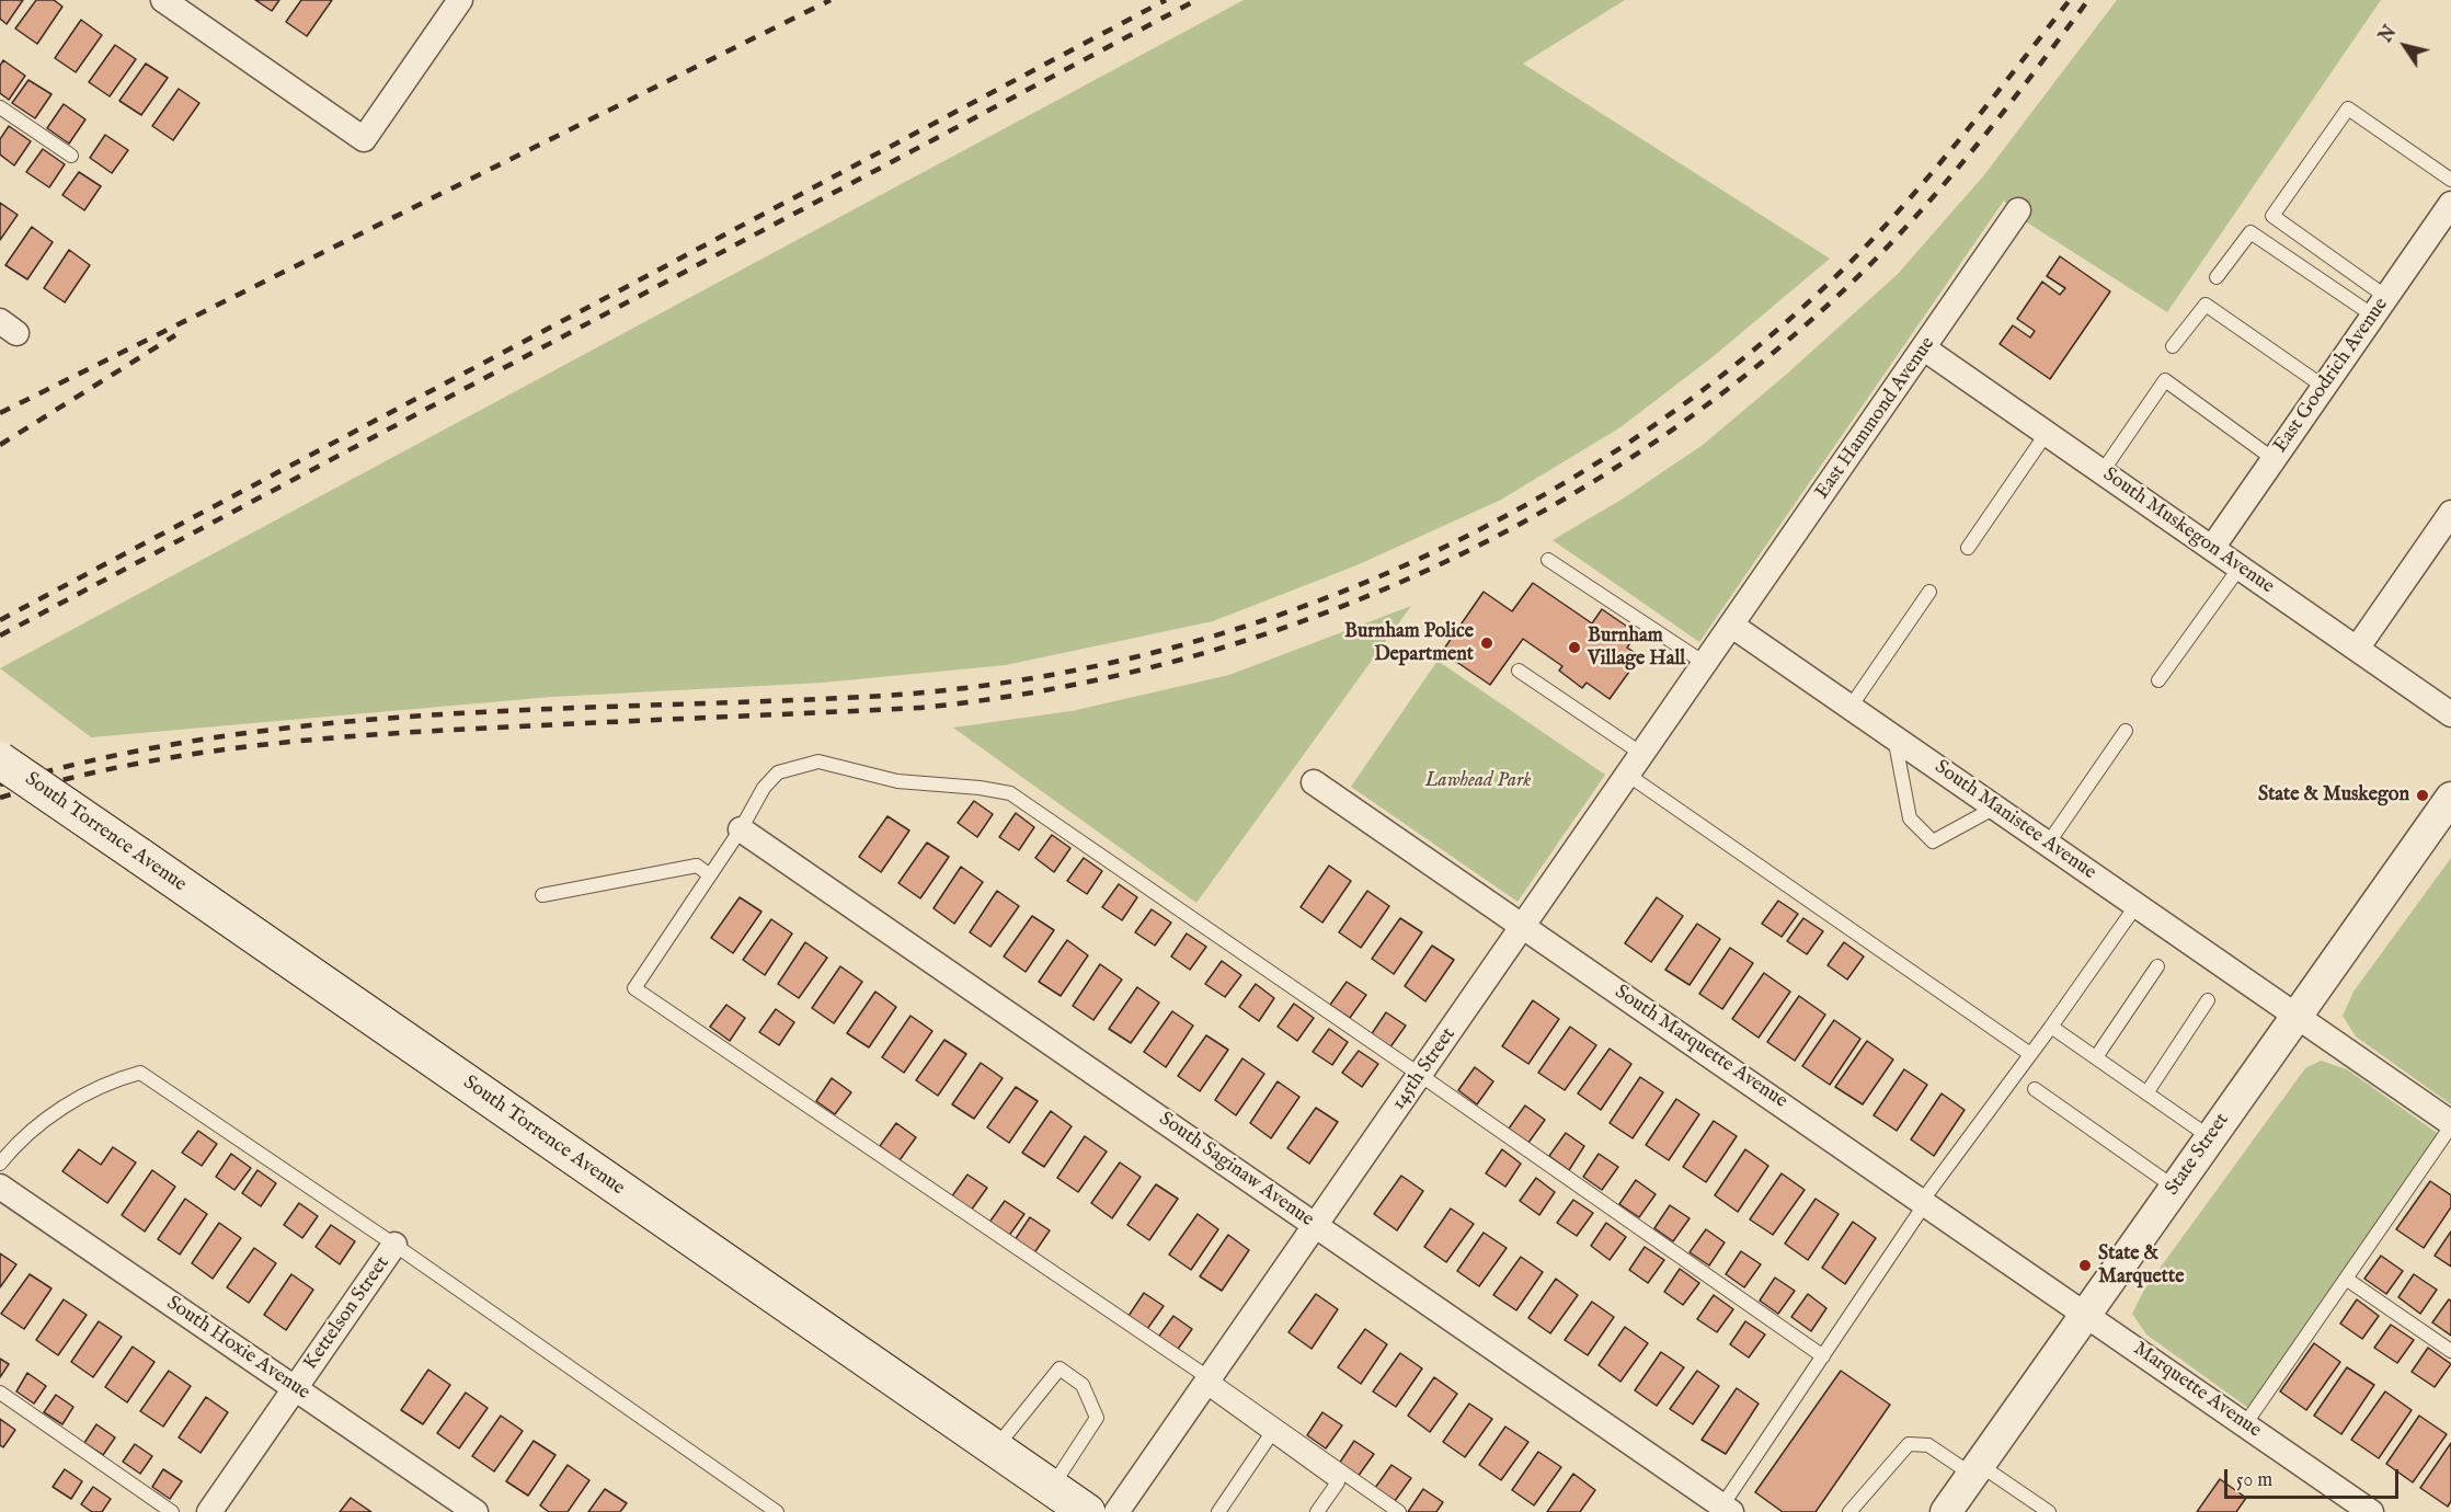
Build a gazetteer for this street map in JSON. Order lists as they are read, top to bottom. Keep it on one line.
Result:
{"streets":{"main road":["South Torrence Avenue"],"street":["East Goodrich Avenue","East Hammond Avenue","South Muskegon Avenue","South Manistee Avenue","South Marquette Avenue","145th Street","State Street","South Saginaw Avenue","Kettelson Street","South Hoxie Avenue","Marquette Avenue"]},"crossings":[["East Goodrich Avenue","South Muskegon Avenue"],["East Hammond Avenue","South Muskegon Avenue"],["East Hammond Avenue","South Manistee Avenue"],["East Hammond Avenue","145th Street"],["South Manistee Avenue","145th Street"],["South Manistee Avenue","State Street"],["South Marquette Avenue","145th Street"],["South Marquette Avenue","State Street"],["South Marquette Avenue","Marquette Avenue"],["145th Street","South Saginaw Avenue"],["State Street","Marquette Avenue"],["Kettelson Street","South Hoxie Avenue"]],"parks":["Lawhead Park"],"places":["Burnham Police Department","Burnham Village Hall","State & Muskegon","State & Marquette"],"scale_bar":"50 m","north":"top left"}
